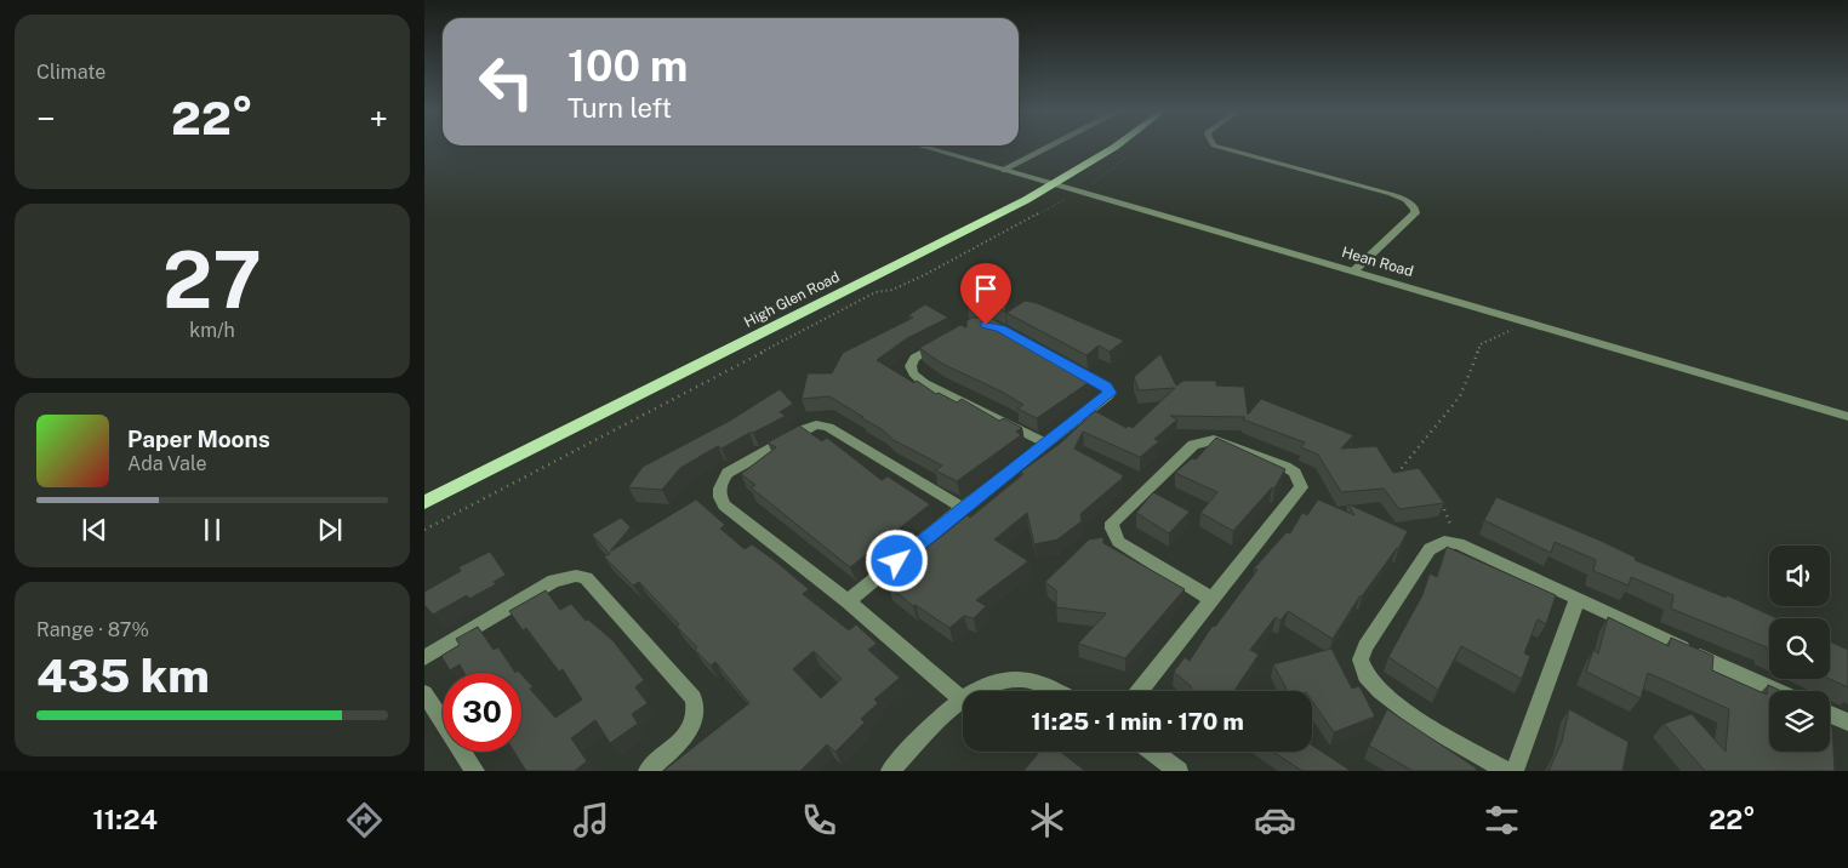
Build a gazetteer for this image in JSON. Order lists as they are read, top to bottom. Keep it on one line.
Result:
{"streets":{"main road":["High Glen Road"],"street":["Hean Road"]},"crossings":[["Hean Road","High Glen Road"]],"page":{"tile":["Climate",["27","km/h"],["Range · 87%","435 km"]],"turn":["100 m","Turn left"],"heat":["−","22°","+"],"song":["Paper Moons","Ada Vale"],"limit":"30","trip":"11:25 · 1 min · 170 m","tabs":["11:24","22°"]}}
